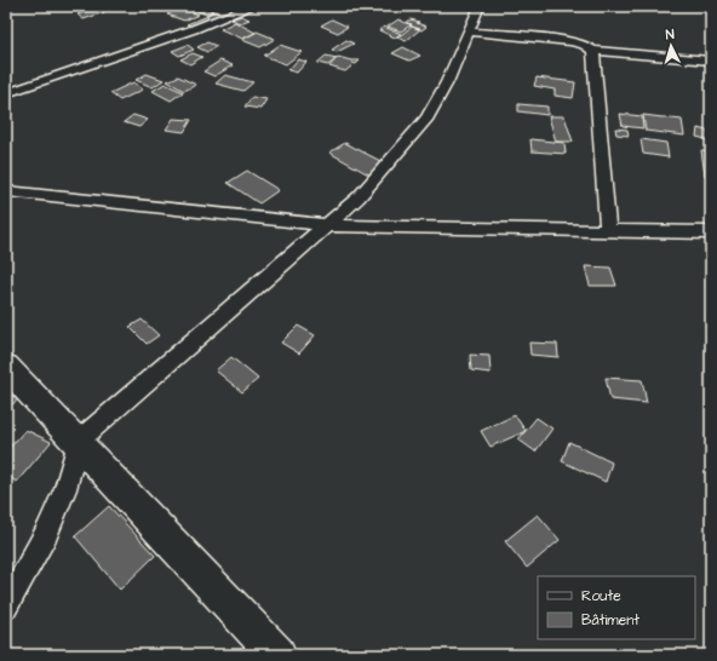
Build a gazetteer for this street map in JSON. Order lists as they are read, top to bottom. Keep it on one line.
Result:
{"legend":["Route","Bâtiment"],"north":"top"}
